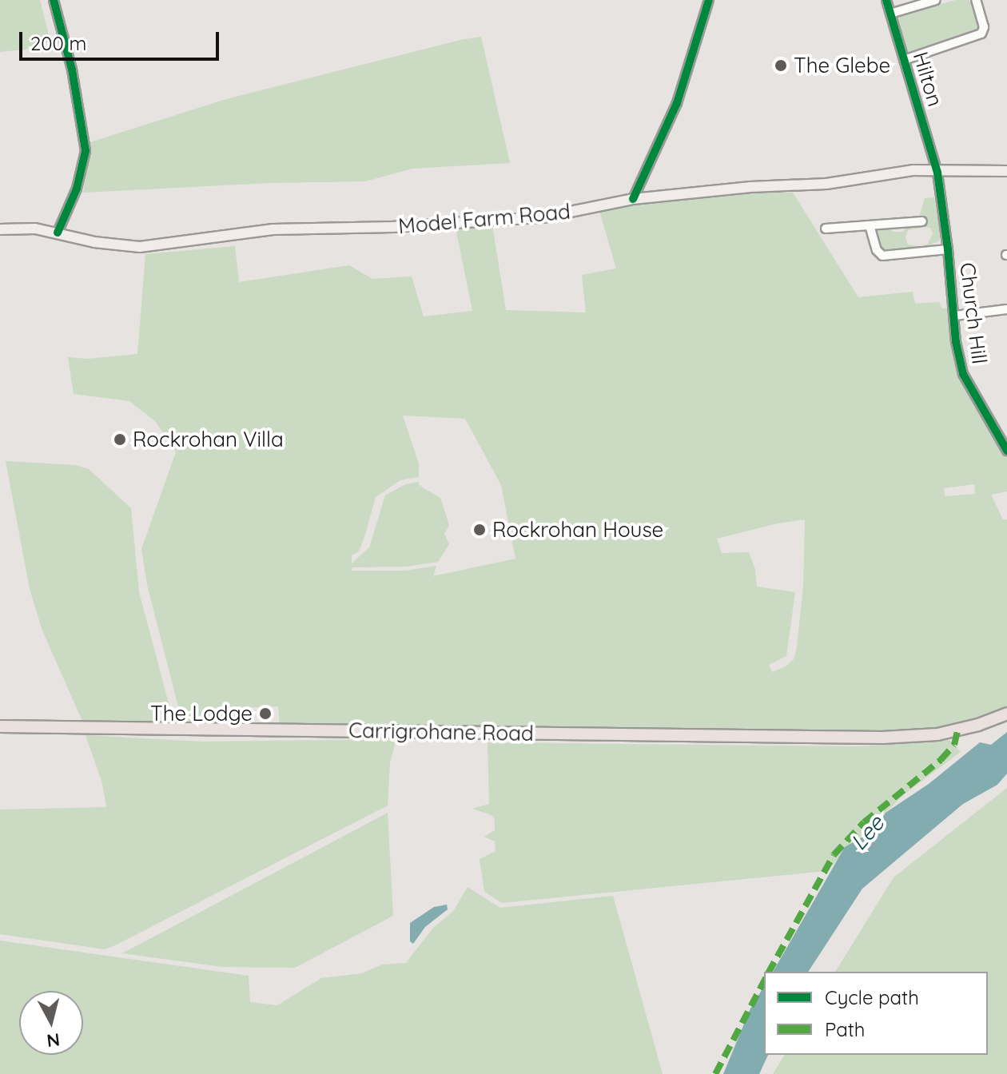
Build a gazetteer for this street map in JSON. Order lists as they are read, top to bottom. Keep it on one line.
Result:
{"streets":{"highway":["Carrigrohane Road"],"main road":["Model Farm Road"],"street":["Hilton","Church Hill"]},"crossings":[["Hilton","Model Farm Road"],["Hilton","Church Hill"],["Model Farm Road","Church Hill"]],"water":["Lee"],"places":["The Glebe","Rockrohan Villa","Rockrohan House","The Lodge"],"legend":["Cycle path","Path"],"scale_bar":"200 m","north":"bottom"}
